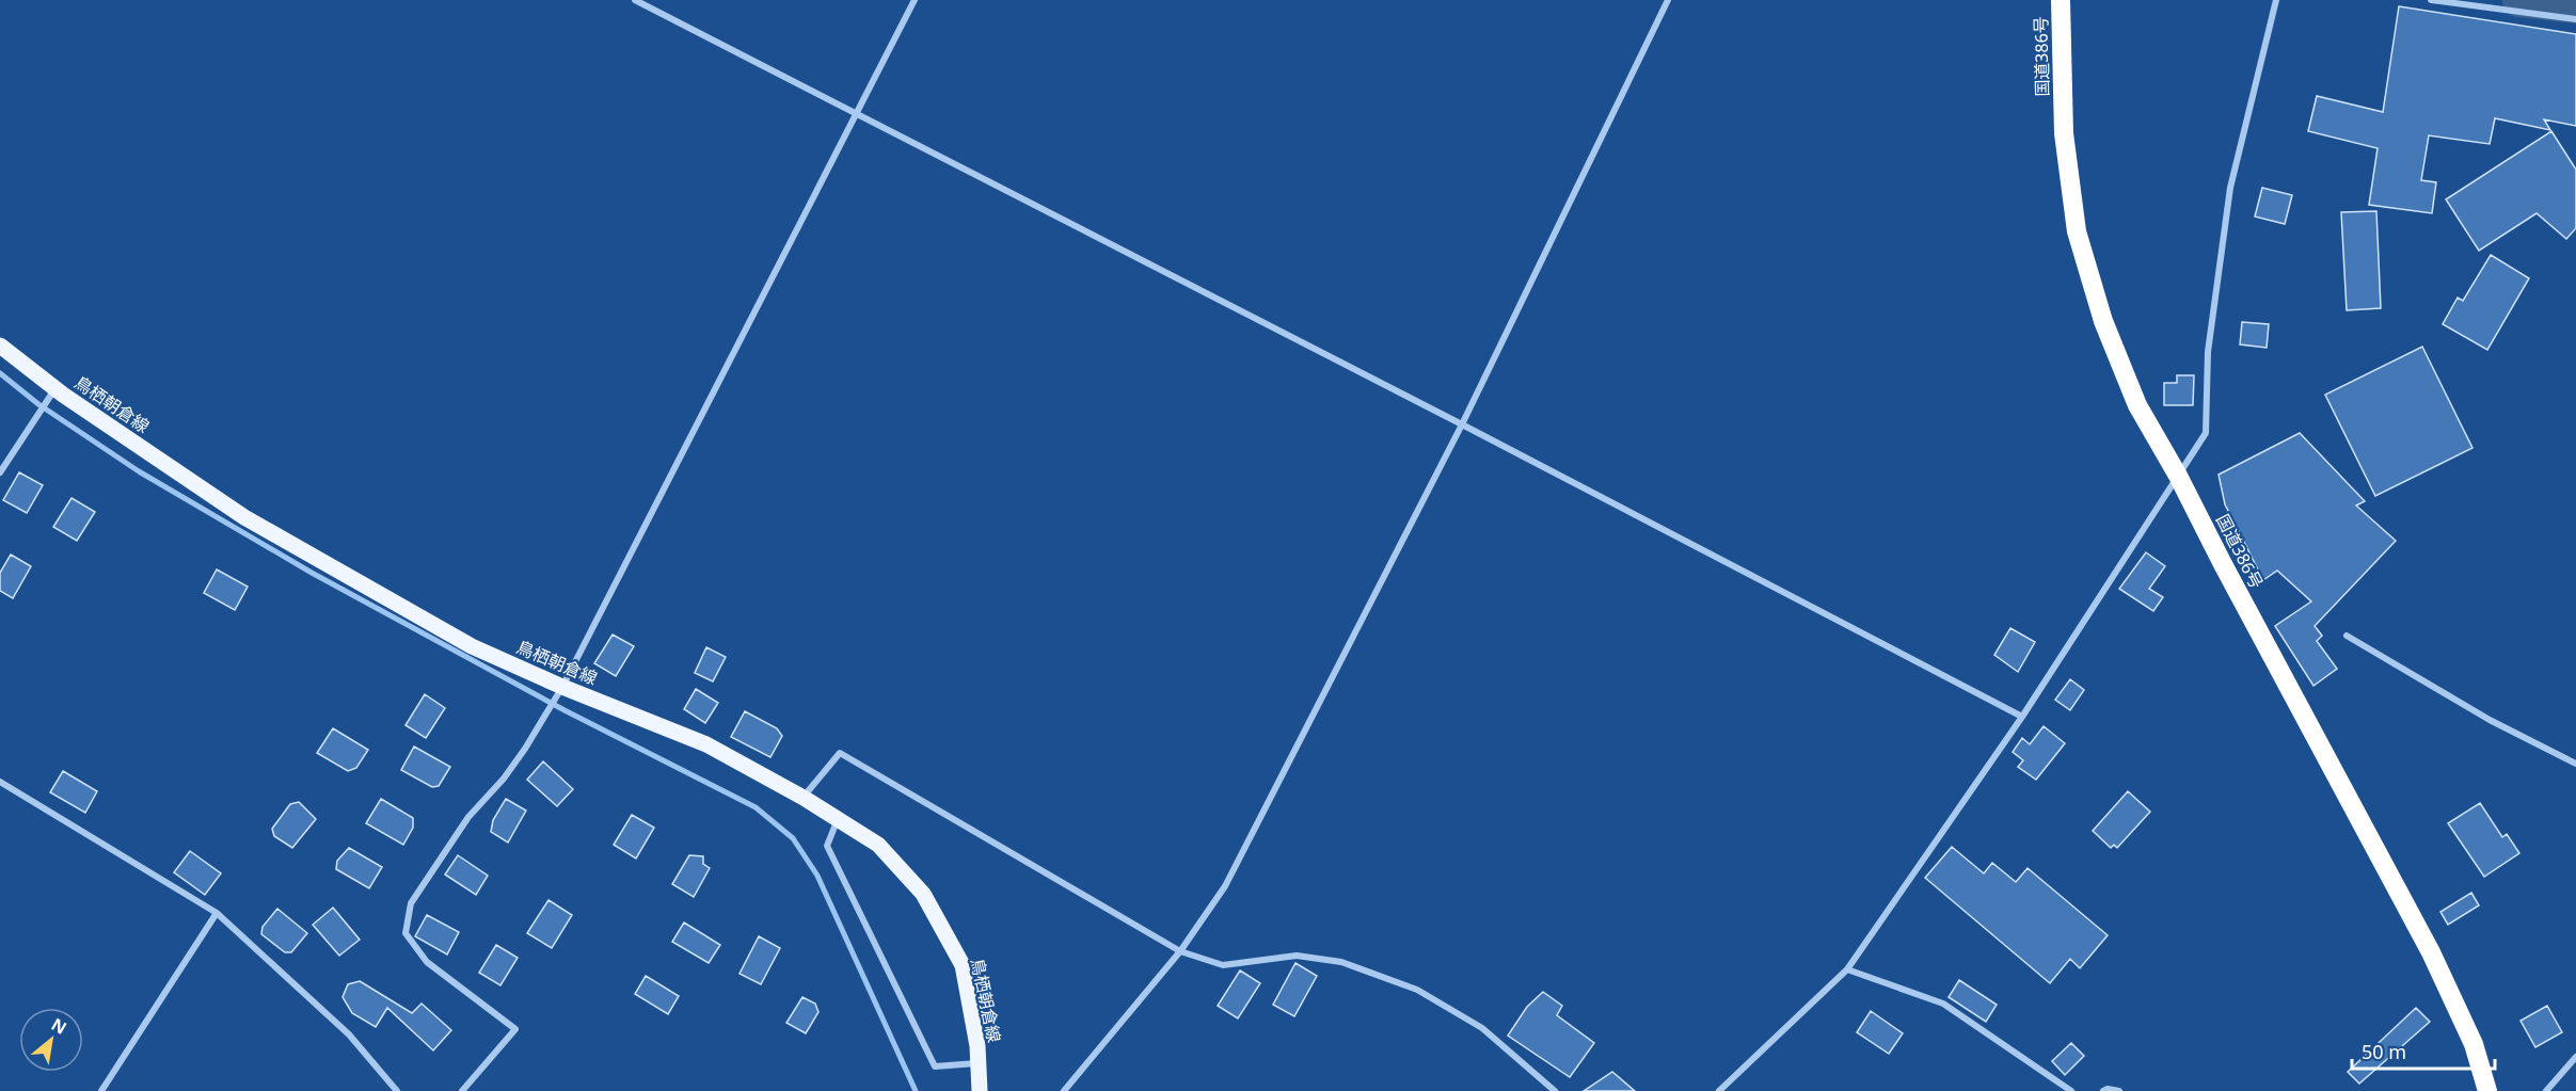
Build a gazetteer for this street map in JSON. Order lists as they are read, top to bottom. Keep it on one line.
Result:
{"streets":{"highway":["国道386号"],"main road":["鳥栖朝倉線"]},"scale_bar":"50 m","north":"top right"}
